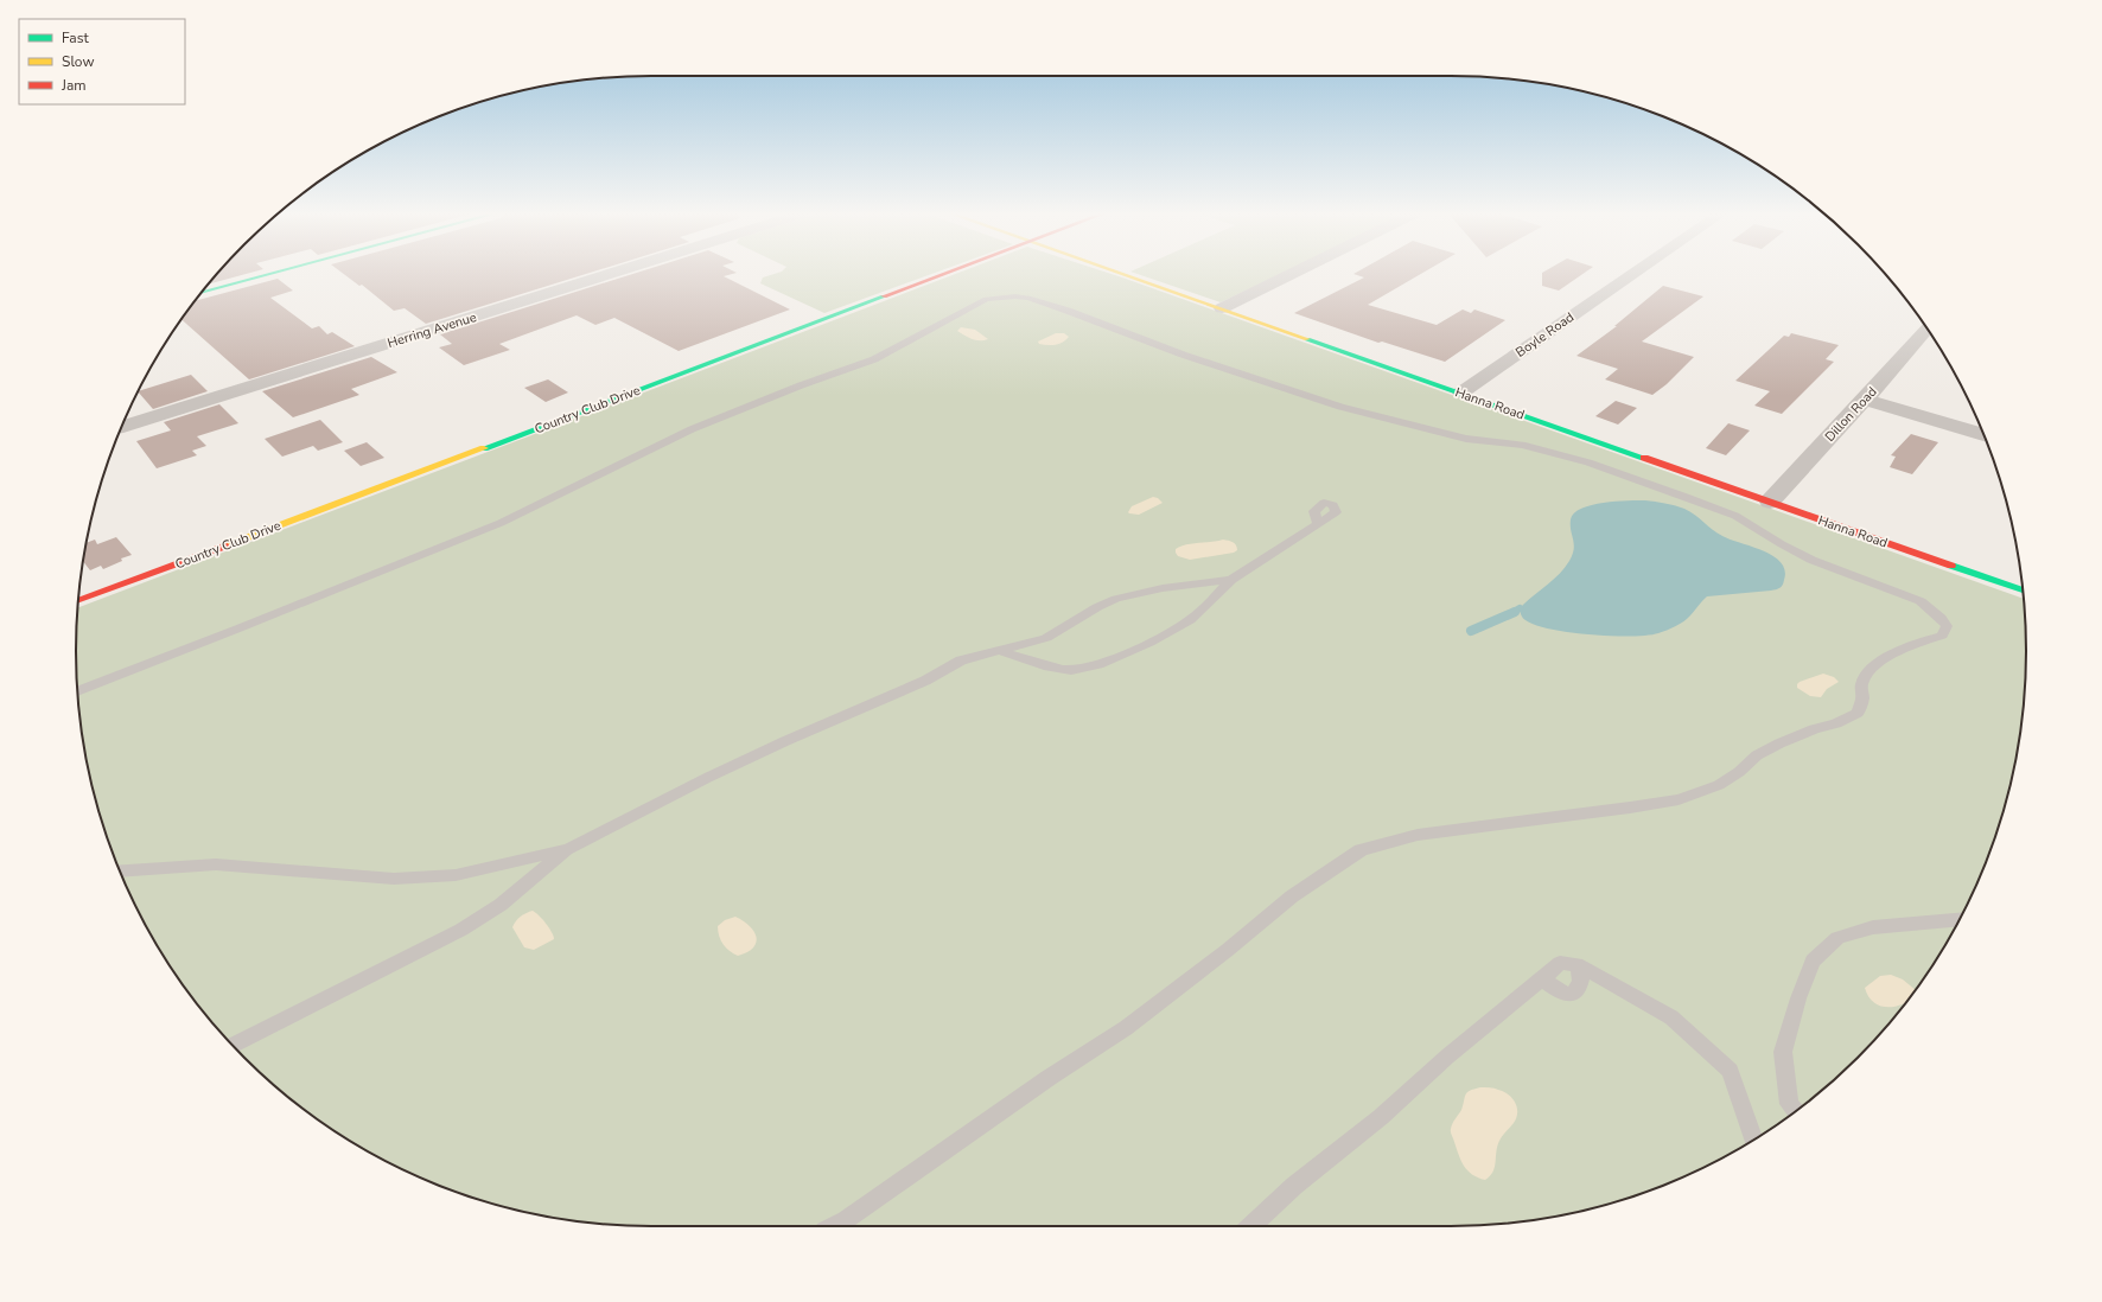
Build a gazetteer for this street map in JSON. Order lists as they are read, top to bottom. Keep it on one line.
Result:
{"streets":{"street":["Herring Avenue","Boyle Road","Hanna Road","Country Club Drive","Dillon Road"]},"crossings":[["Boyle Road","Hanna Road"],["Hanna Road","Dillon Road"]],"legend":["Fast","Slow","Jam"]}
